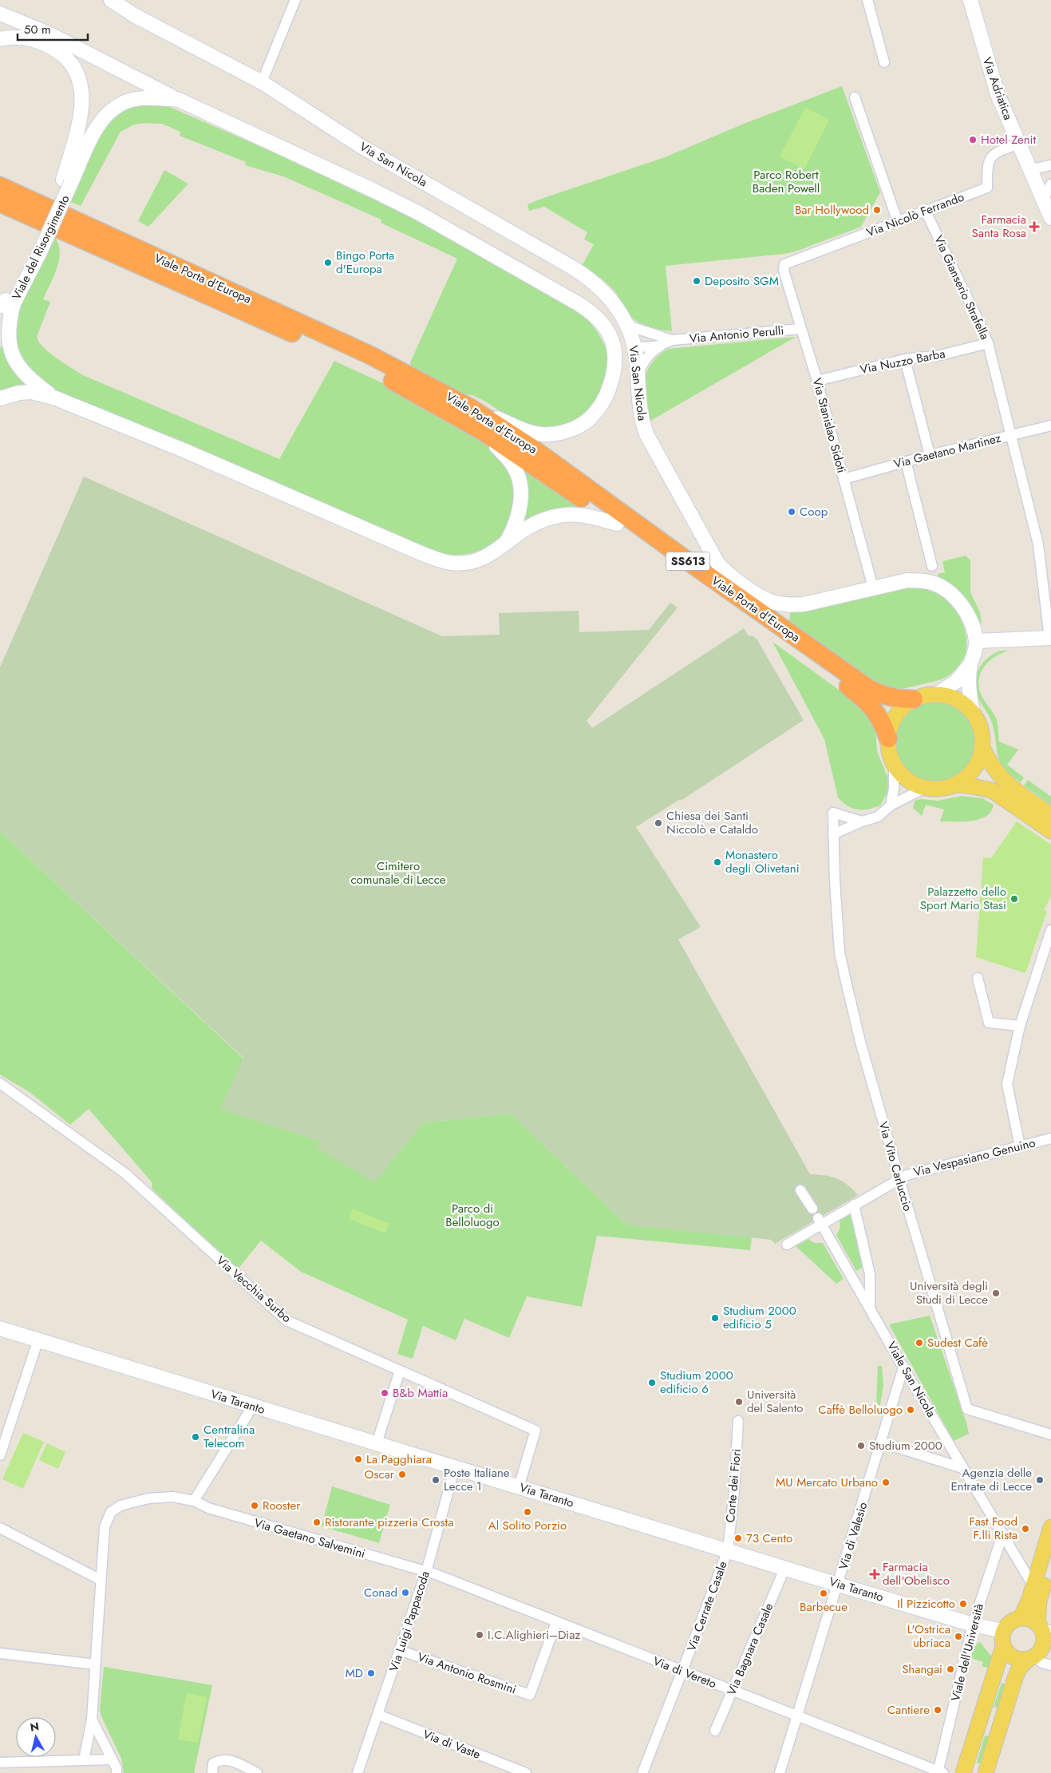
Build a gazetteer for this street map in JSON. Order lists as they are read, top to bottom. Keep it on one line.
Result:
{"streets":{"highway":["Viale Porta d'Europa","SS613"],"main road":["Via Adriatica","Via San Nicola","Viale del Risorgimento","Via Taranto"],"street":["Via Nicolò Ferrando","Via Gianserio Strafella","Via Antonio Perulli","Via Nuzzo Barba","Via Stanislao Sidoti","Via Gaetano Martinez","Via Vespasiano Genuino","Via Vito Carluccio","Via Vecchia Surbo","Viale San Nicola","Corte dei Fiori","Via di Valesio","Via Gaetano Salvemini","Via Cerrate Casale","Via Luigi Pappacoda","Via Bagnara Casale","Viale dell'Università","Via di Vereto","Via Antonio Rosmini","Via di Vaste"]},"crossings":[["Via Adriatica","Via Nicolò Ferrando"],["Via San Nicola","Via Antonio Perulli"],["Via San Nicola","Via Stanislao Sidoti"],["Via Nicolò Ferrando","Via Gianserio Strafella"],["Via Nicolò Ferrando","Via Stanislao Sidoti"],["Via Gianserio Strafella","Via Nuzzo Barba"],["Via Gianserio Strafella","Via Gaetano Martinez"],["Via Antonio Perulli","Via Stanislao Sidoti"],["Via Nuzzo Barba","Via Stanislao Sidoti"],["Via Stanislao Sidoti","Via Gaetano Martinez"],["Via Vespasiano Genuino","Via Vito Carluccio"],["Via Vecchia Surbo","Via Taranto"],["Viale San Nicola","Via di Valesio"],["Viale San Nicola","Viale dell'Università"],["Via Taranto","Corte dei Fiori"],["Via Taranto","Via di Valesio"],["Via Taranto","Via Cerrate Casale"],["Via Taranto","Via Luigi Pappacoda"],["Via Taranto","Via Bagnara Casale"],["Via Taranto","Viale dell'Università"],["Corte dei Fiori","Via Cerrate Casale"],["Via di Valesio","Via di Vereto"],["Via Gaetano Salvemini","Via Luigi Pappacoda"],["Via Gaetano Salvemini","Via di Vereto"],["Via Cerrate Casale","Via di Vereto"],["Via Luigi Pappacoda","Via di Vereto"],["Via Luigi Pappacoda","Via Antonio Rosmini"],["Via Luigi Pappacoda","Via di Vaste"],["Via Bagnara Casale","Via di Vereto"],["Viale dell'Università","Via di Vereto"],["Via di Vereto","Via Antonio Rosmini"]],"parks":["Parco Robert Baden Powell","Cimitero comunale di Lecce","Parco di Belloluogo"],"places":{"other":["Hotel Zenit","Bar Hollywood","Bingo Porta d'Europa","Deposito SGM","Coop","Chiesa dei Santi Niccolò e Cataldo","Monastero degli Olivetani","Palazzetto dello Sport Mario Stasi","Università degli Studi di Lecce","Studium 2000 edificio 5","Sudest Cafè","Studium 2000 edificio 6","B&b Mattia","Università del Salento","Caffè Belloluogo","Centralina Telecom","Studium 2000","La Pagghiara","Oscar","Poste Italiane Lecce 1","Agenzia delle Entrate di Lecce","MU Mercato Urbano","Rooster","Al Solito Porzio","Ristorante pizzeria Crosta","Fast Food F.lli Rista","73 Cento","Conad","Barbecue","Il Pizzicotto","I.C.Alighieri–Diaz","L'Ostrica ubriaca","Shangai","MD","Cantiere"],"health":["Farmacia Santa Rosa","Farmacia dell'Obelisco"]},"scale_bar":"50 m","north":"top"}
